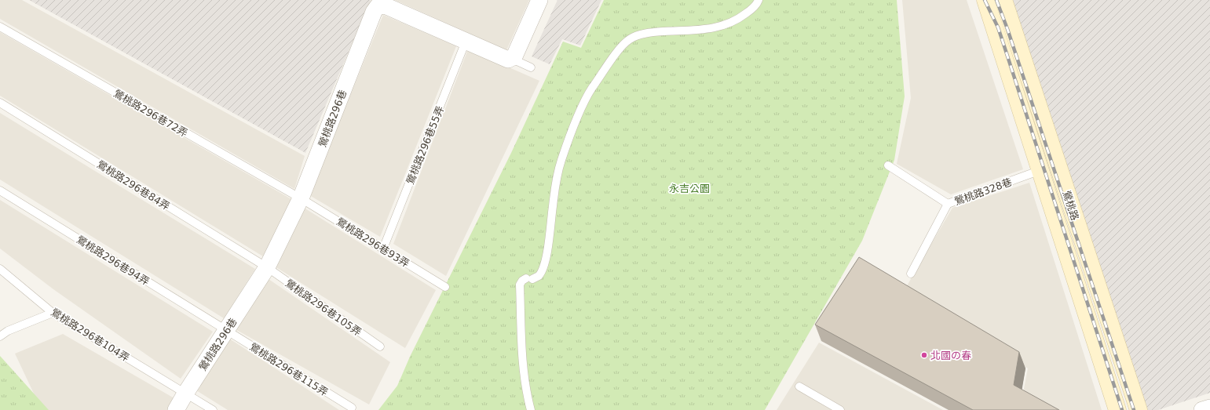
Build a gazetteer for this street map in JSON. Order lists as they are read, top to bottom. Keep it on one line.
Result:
{"streets":{"main road":["鶯桃路"],"street":["鶯桃路296巷"],"lane":["鶯桃路296巷72弄","鶯桃路296巷55弄","鶯桃路296巷84弄","鶯桃路328巷","鶯桃路296巷93弄","鶯桃路296巷94弄","鶯桃路296巷105弄","鶯桃路296巷104弄","鶯桃路296巷115弄"]},"crossings":[["鶯桃路296巷72弄","鶯桃路296巷"],["鶯桃路296巷72弄","鶯桃路296巷93弄"],["鶯桃路296巷","鶯桃路296巷55弄"],["鶯桃路296巷","鶯桃路296巷84弄"],["鶯桃路296巷","鶯桃路296巷93弄"],["鶯桃路296巷","鶯桃路296巷94弄"],["鶯桃路296巷","鶯桃路296巷105弄"],["鶯桃路296巷","鶯桃路296巷104弄"],["鶯桃路296巷","鶯桃路296巷115弄"],["鶯桃路296巷55弄","鶯桃路296巷93弄"],["鶯桃路296巷84弄","鶯桃路296巷105弄"],["鶯桃路328巷","鶯桃路"],["鶯桃路296巷94弄","鶯桃路296巷115弄"]],"parks":["永吉公園"],"places":["北國の春"]}
